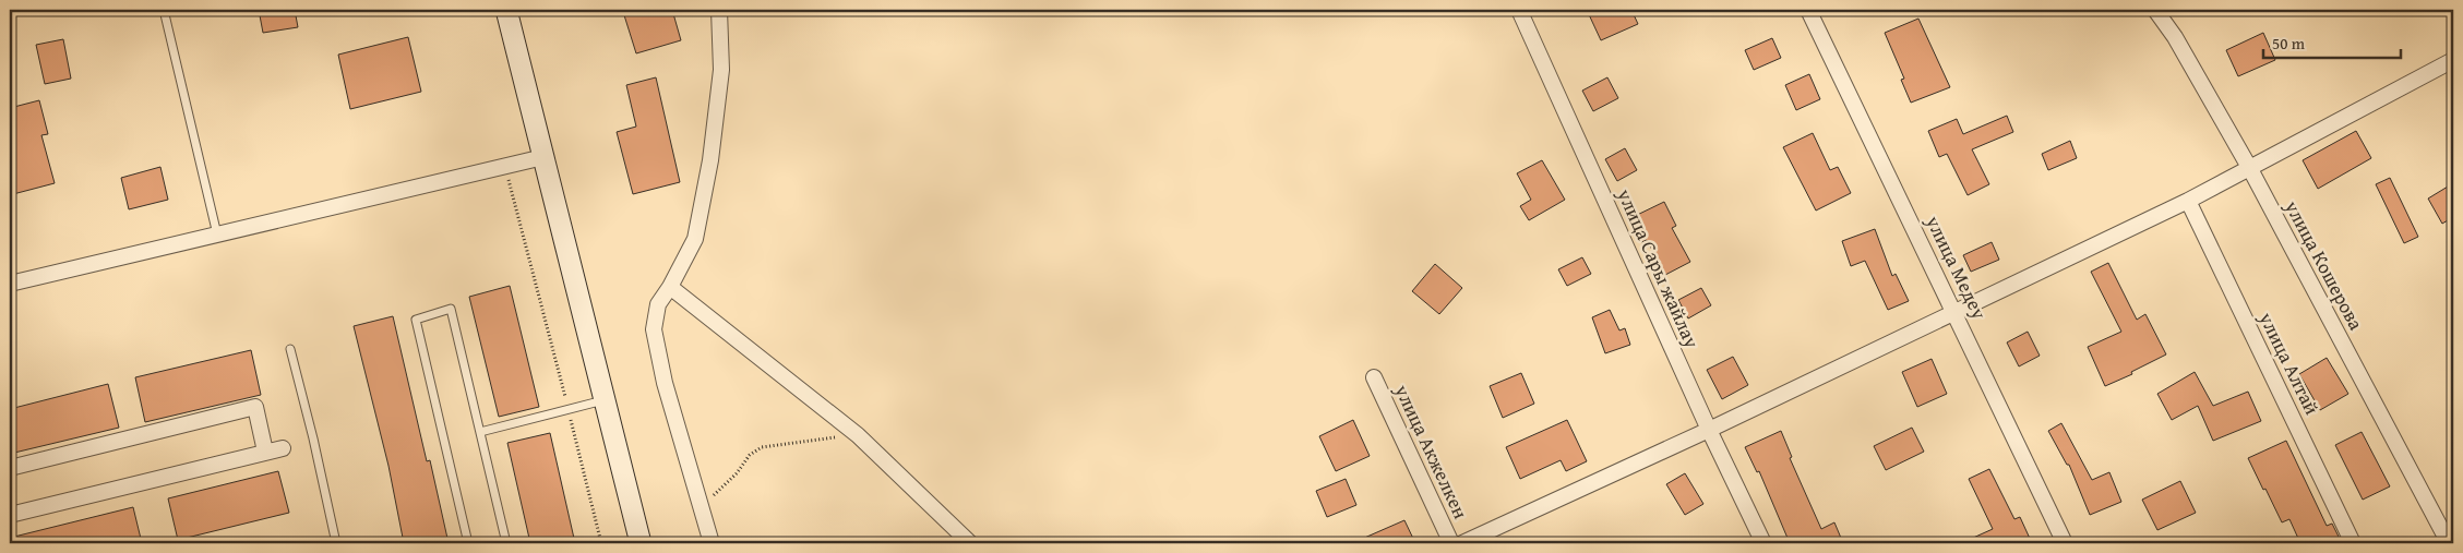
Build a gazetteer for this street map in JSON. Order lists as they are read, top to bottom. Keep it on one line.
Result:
{"streets":{"street":["улица Кошерова","улица Медеу","улица Сары жайлау","улица Алтай","улица Акжелкен"]},"scale_bar":"50 m"}
